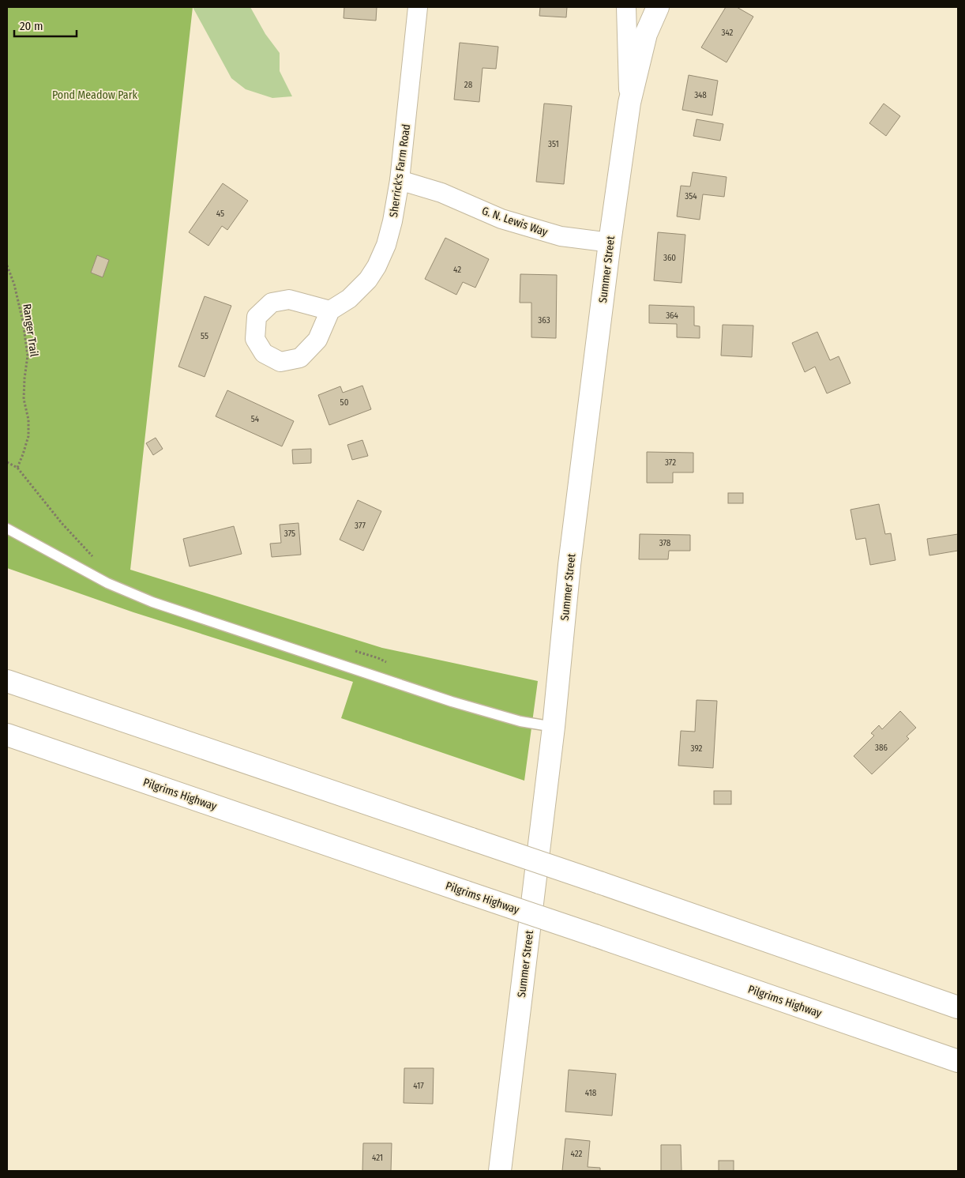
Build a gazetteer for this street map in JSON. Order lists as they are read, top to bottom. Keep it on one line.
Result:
{"streets":{"main road":["Summer Street","Pilgrims Highway"],"street":["Sherrick's Farm Road","G. N. Lewis Way"],"path":["Ranger Trail"]},"crossings":[["Sherrick's Farm Road","G. N. Lewis Way"],["G. N. Lewis Way","Summer Street"]],"parks":["Pond Meadow Park"],"house_numbers":["342","28","348","351","354","45","360","42","364","363","55","50","54","372","377","375","378","386","392","417","418","422","421"],"scale_bar":"20 m"}
